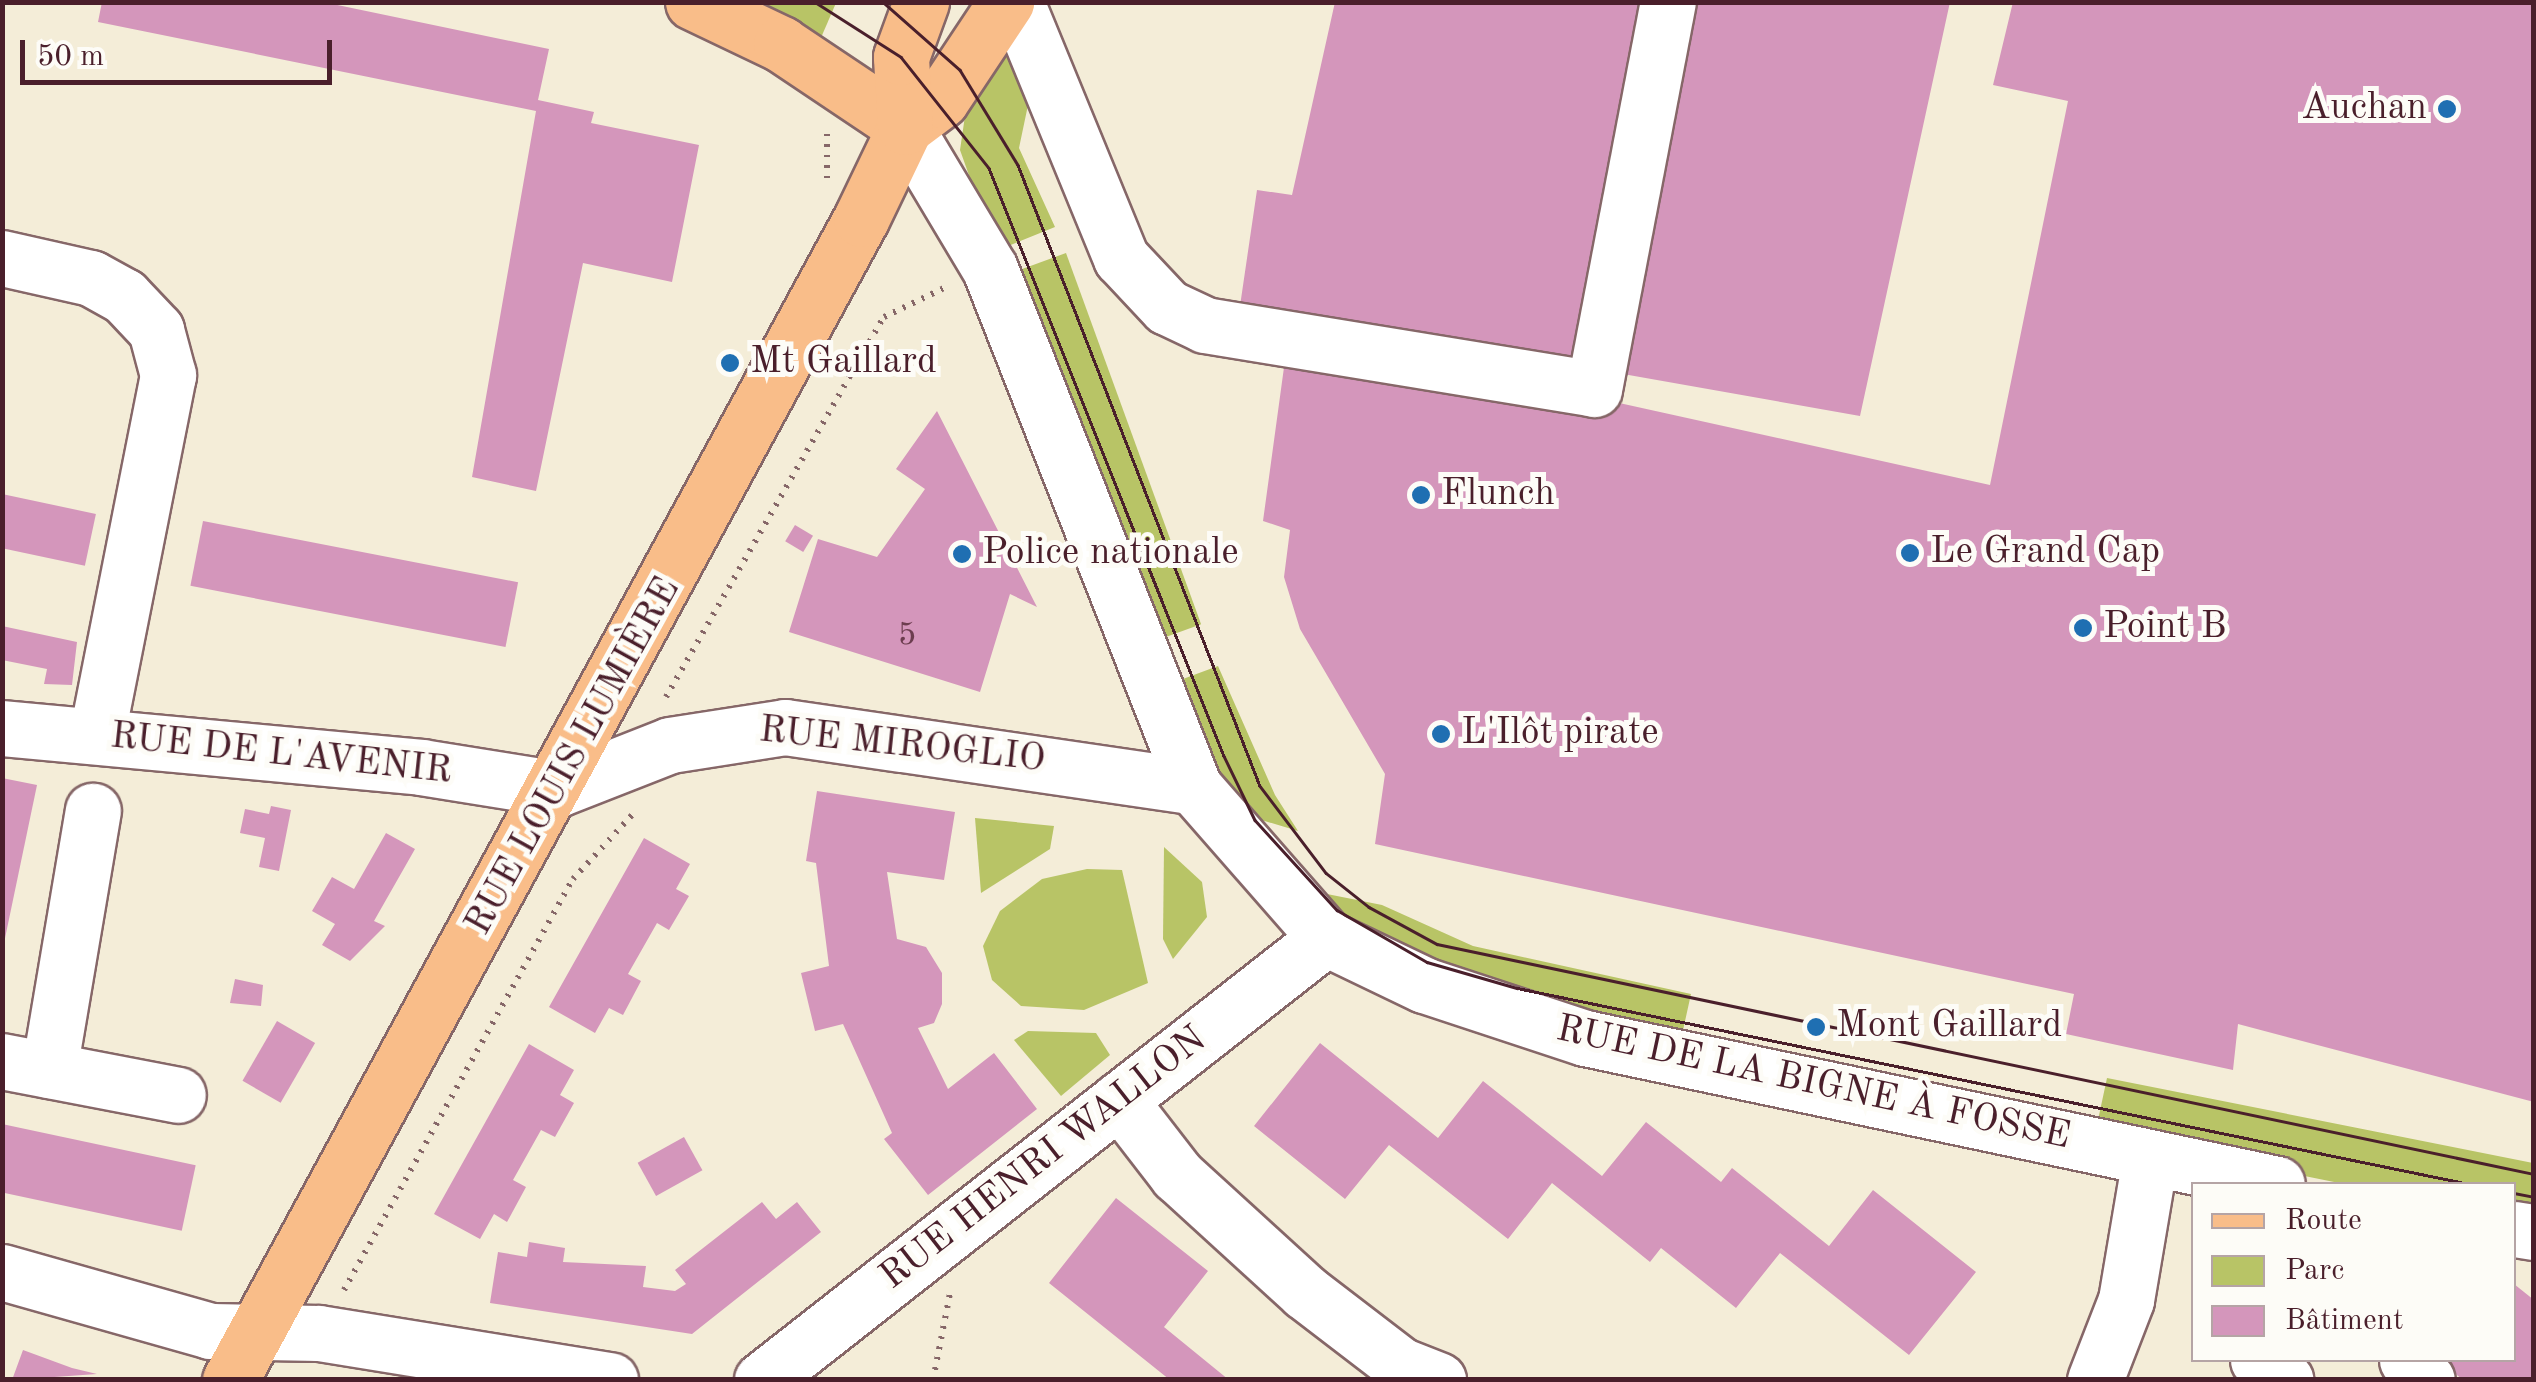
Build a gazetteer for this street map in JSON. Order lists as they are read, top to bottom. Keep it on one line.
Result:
{"streets":{"main road":["RUE LOUIS LUMIÈRE"],"street":["RUE MIROGLIO","RUE DE L'AVENIR","RUE DE LA BIGNE À FOSSE","RUE HENRI WALLON"]},"crossings":[["RUE MIROGLIO","RUE DE L'AVENIR"],["RUE MIROGLIO","RUE LOUIS LUMIÈRE"],["RUE MIROGLIO","RUE DE LA BIGNE À FOSSE"],["RUE DE L'AVENIR","RUE LOUIS LUMIÈRE"],["RUE LOUIS LUMIÈRE","RUE DE LA BIGNE À FOSSE"],["RUE DE LA BIGNE À FOSSE","RUE HENRI WALLON"]],"places":["Auchan","Mt Gaillard","Flunch","Le Grand Cap","Police nationale","Point B","L'Ilôt pirate","Mont Gaillard"],"house_numbers":["5"],"legend":["Route","Parc","Bâtiment"],"scale_bar":"50 m"}
